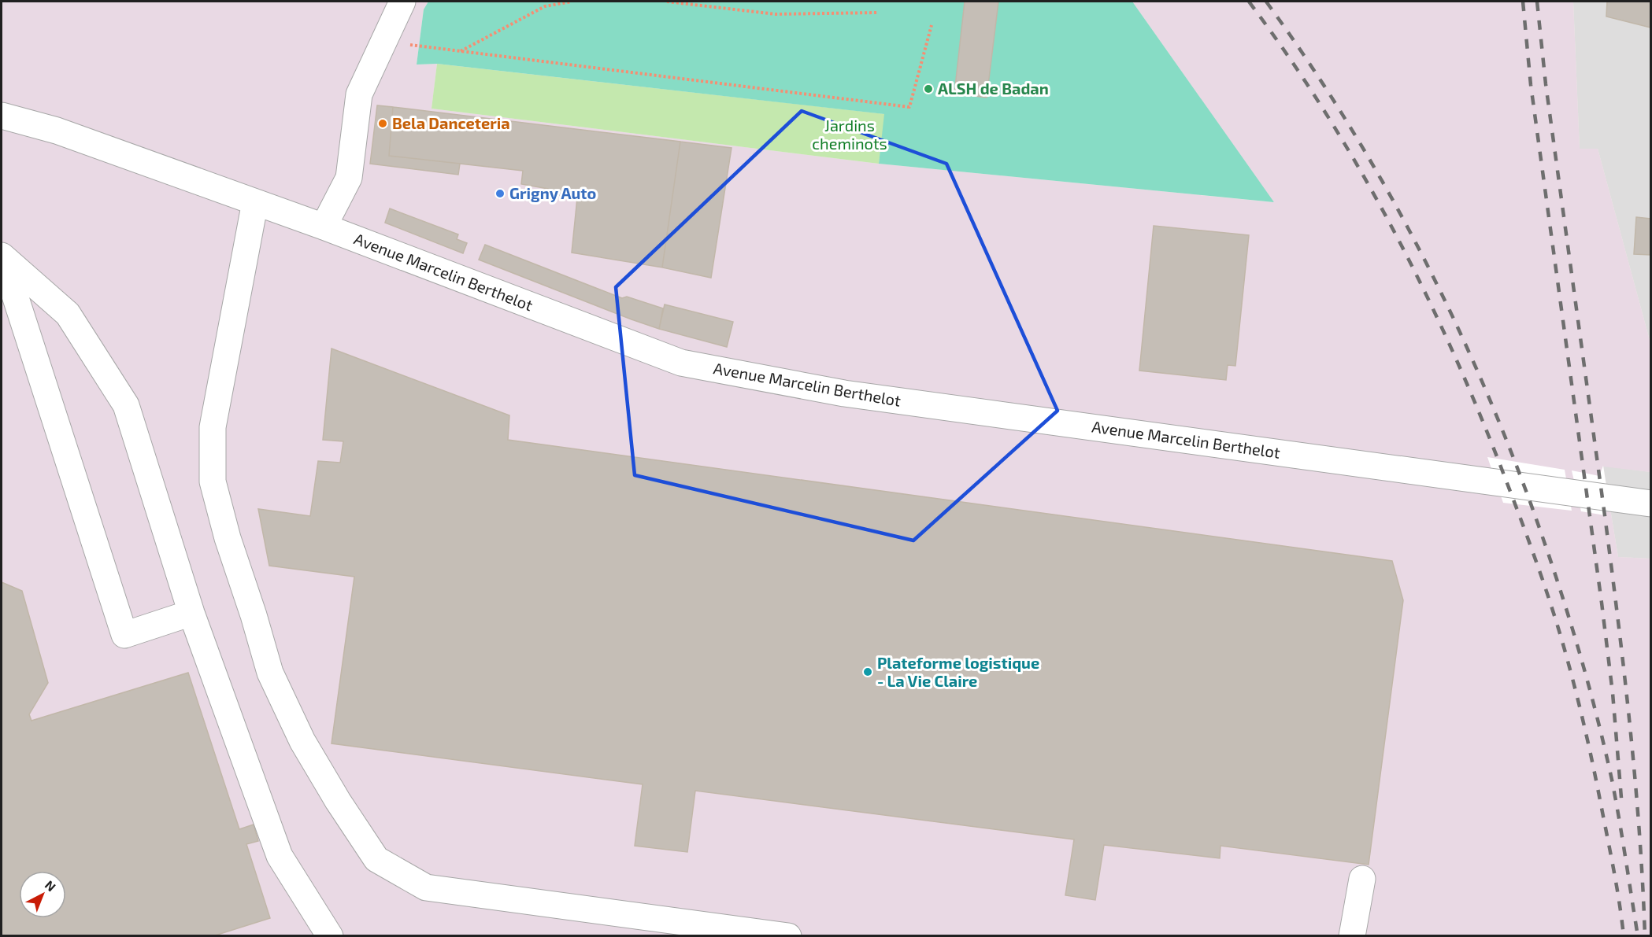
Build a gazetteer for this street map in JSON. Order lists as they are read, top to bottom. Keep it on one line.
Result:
{"streets":{"street":["Avenue Marcelin Berthelot"]},"parks":["Jardins cheminots"],"places":["ALSH de Badan","Bela Danceteria","Grigny Auto","Plateforme logistique - La Vie Claire"],"north":"top right"}
